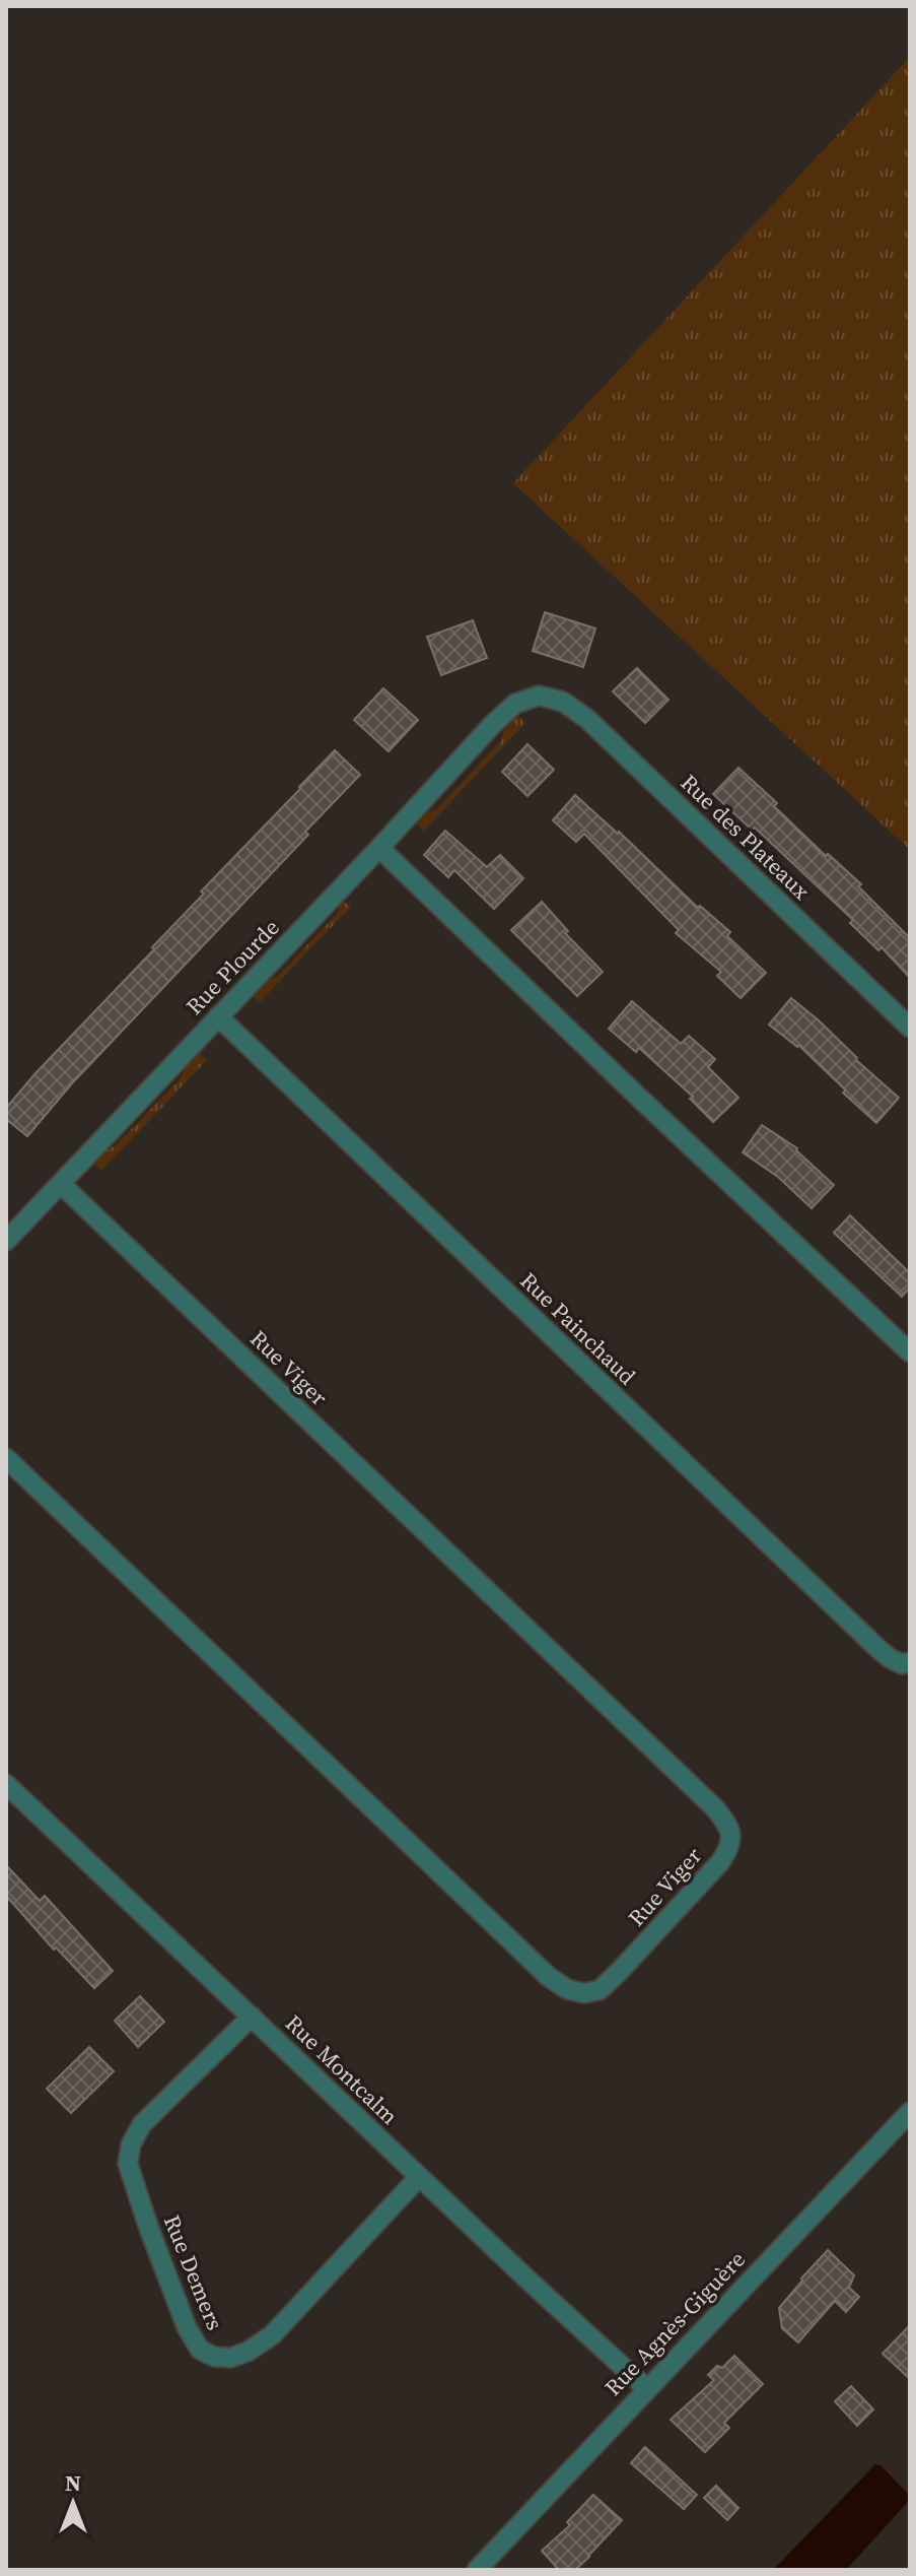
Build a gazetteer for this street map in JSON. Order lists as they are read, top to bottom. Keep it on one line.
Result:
{"streets":{"street":["Rue des Plateaux","Rue Plourde","Rue Painchaud","Rue Viger","Rue Montcalm","Rue Demers","Rue Agnès-Giguère"]},"crossings":[["Rue des Plateaux","Rue Plourde"],["Rue Plourde","Rue Painchaud"],["Rue Plourde","Rue Viger"],["Rue Montcalm","Rue Demers"],["Rue Montcalm","Rue Agnès-Giguère"]],"north":"top"}
